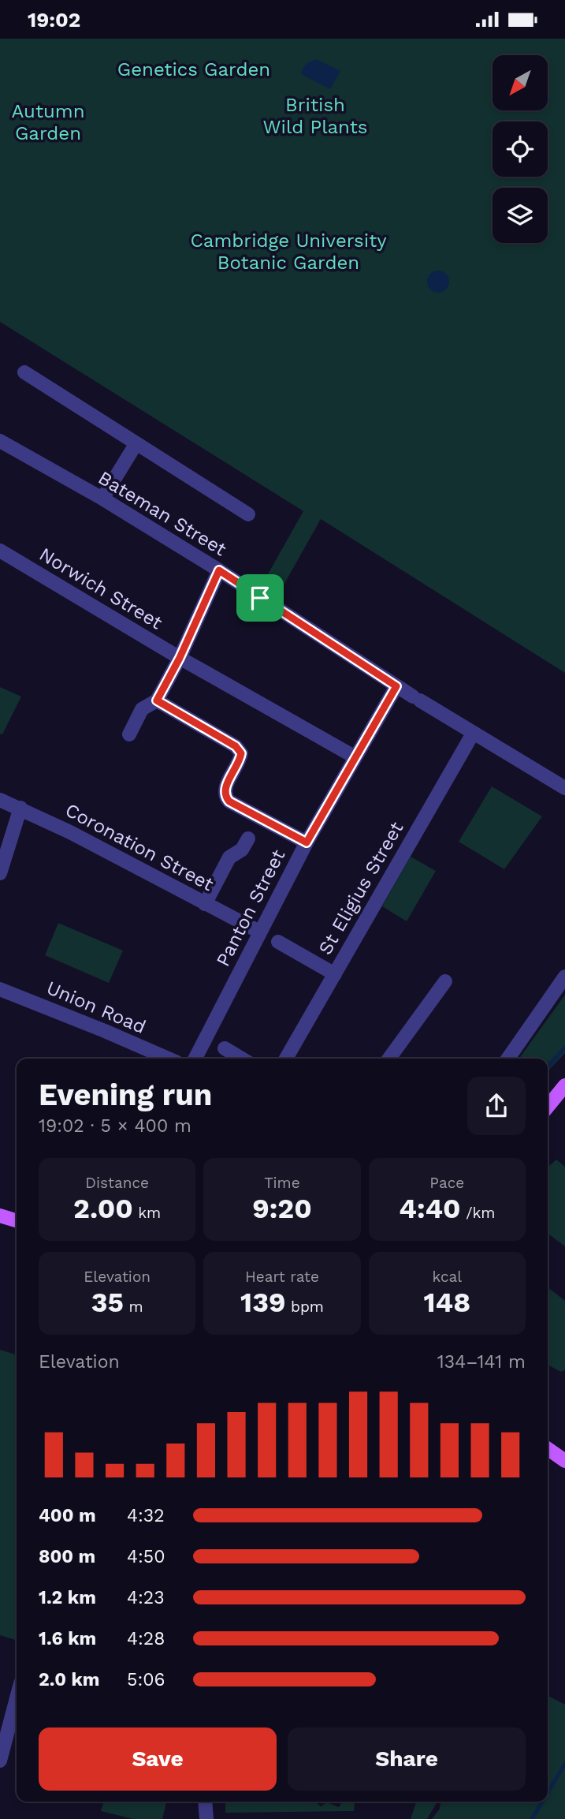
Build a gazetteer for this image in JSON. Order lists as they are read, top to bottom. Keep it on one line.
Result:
{"streets":{"street":["Bateman Street","Norwich Street","Coronation Street","St Eligius Street","Panton Street","Union Road"]},"crossings":[["Bateman Street","St Eligius Street"],["Bateman Street","Panton Street"],["Norwich Street","Panton Street"],["Coronation Street","Panton Street"]],"parks":["Genetics Garden","British Wild Plants","Autumn Garden","Cambridge University Botanic Garden"],"north":"bottom left","page":{"status":"19:02","heading":["Evening run","19:02 · 5 × 400 m"],"stats":[["Distance","2.00 km"],["Time","9:20"],["Pace","4:40 /km"],["Elevation","35 m"],["Heart rate","139 bpm"],["kcal","148"]],"chart":["Elevation","134–141 m"],"list":[{"name":"400 m","note":"4:32"},{"name":"800 m","note":"4:50"},{"name":"1.2 km","note":"4:23"},{"name":"1.6 km","note":"4:28"},{"name":"2.0 km","note":"5:06"}],"buttons":["Save","Share"]}}
